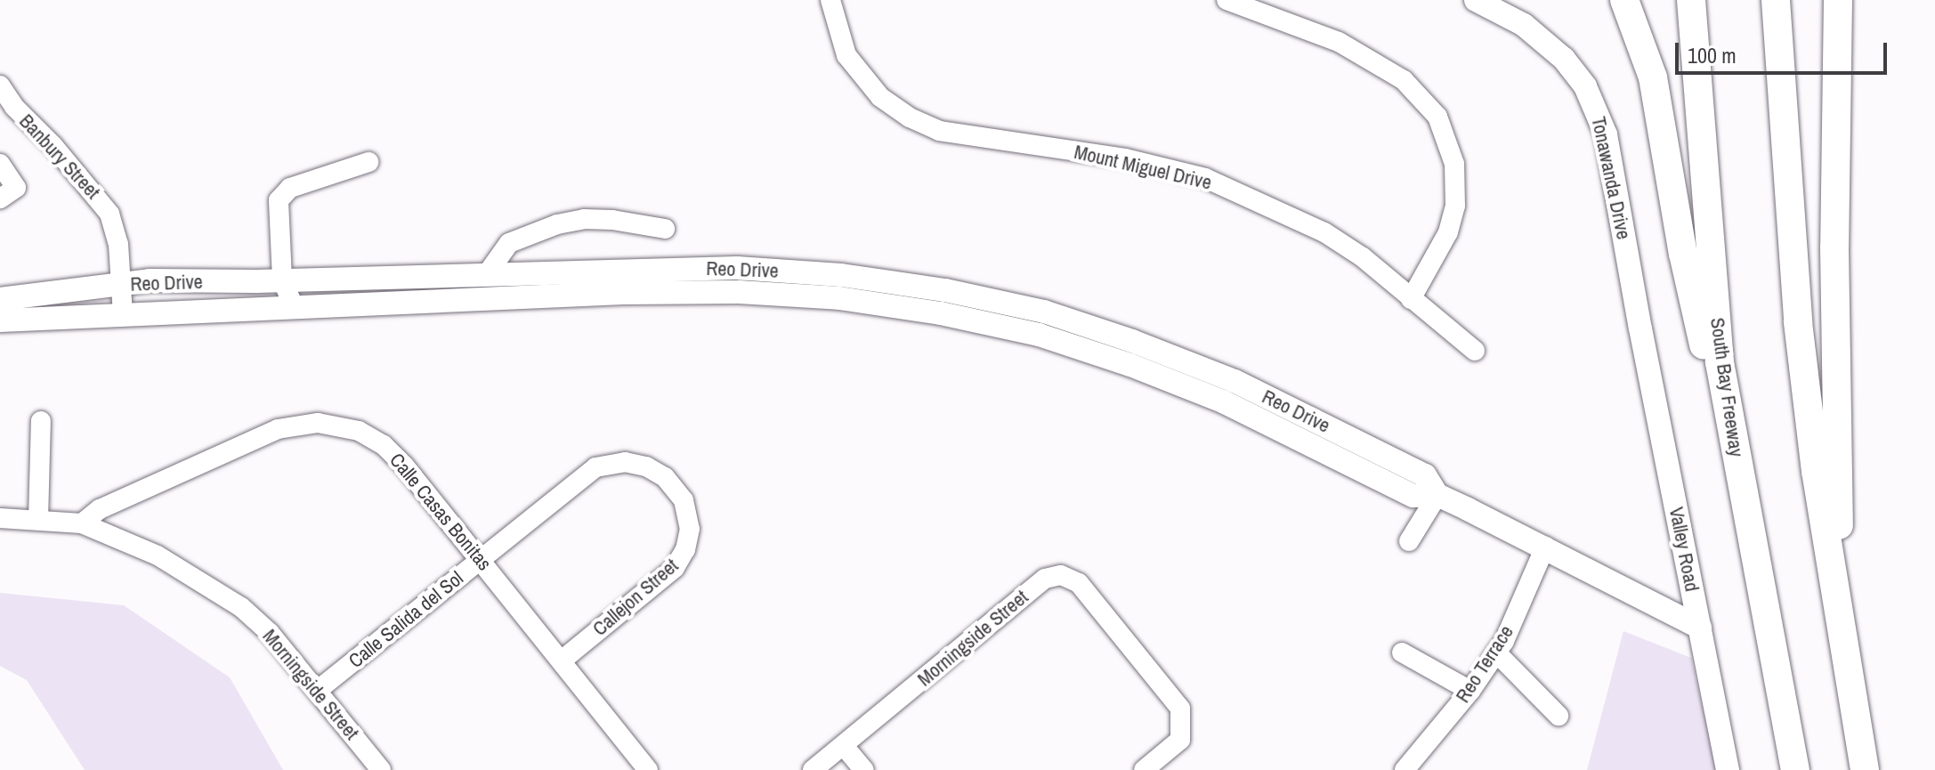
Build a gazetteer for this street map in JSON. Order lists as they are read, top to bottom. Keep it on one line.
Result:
{"streets":{"highway":["South Bay Freeway"],"main road":["Tonawanda Drive","Reo Drive","Valley Road"],"street":["Banbury Street","Mount Miguel Drive","Calle Casas Bonitas","Callejon Street","Calle Salida del Sol","Morningside Street","Reo Terrace"]},"crossings":[["Banbury Street","Reo Drive"],["Tonawanda Drive","Valley Road"],["Reo Drive","Valley Road"],["Reo Drive","Reo Terrace"],["Calle Casas Bonitas","Callejon Street"],["Calle Casas Bonitas","Calle Salida del Sol"],["Calle Casas Bonitas","Morningside Street"],["Callejon Street","Calle Salida del Sol"],["Calle Salida del Sol","Morningside Street"]],"scale_bar":"100 m"}
